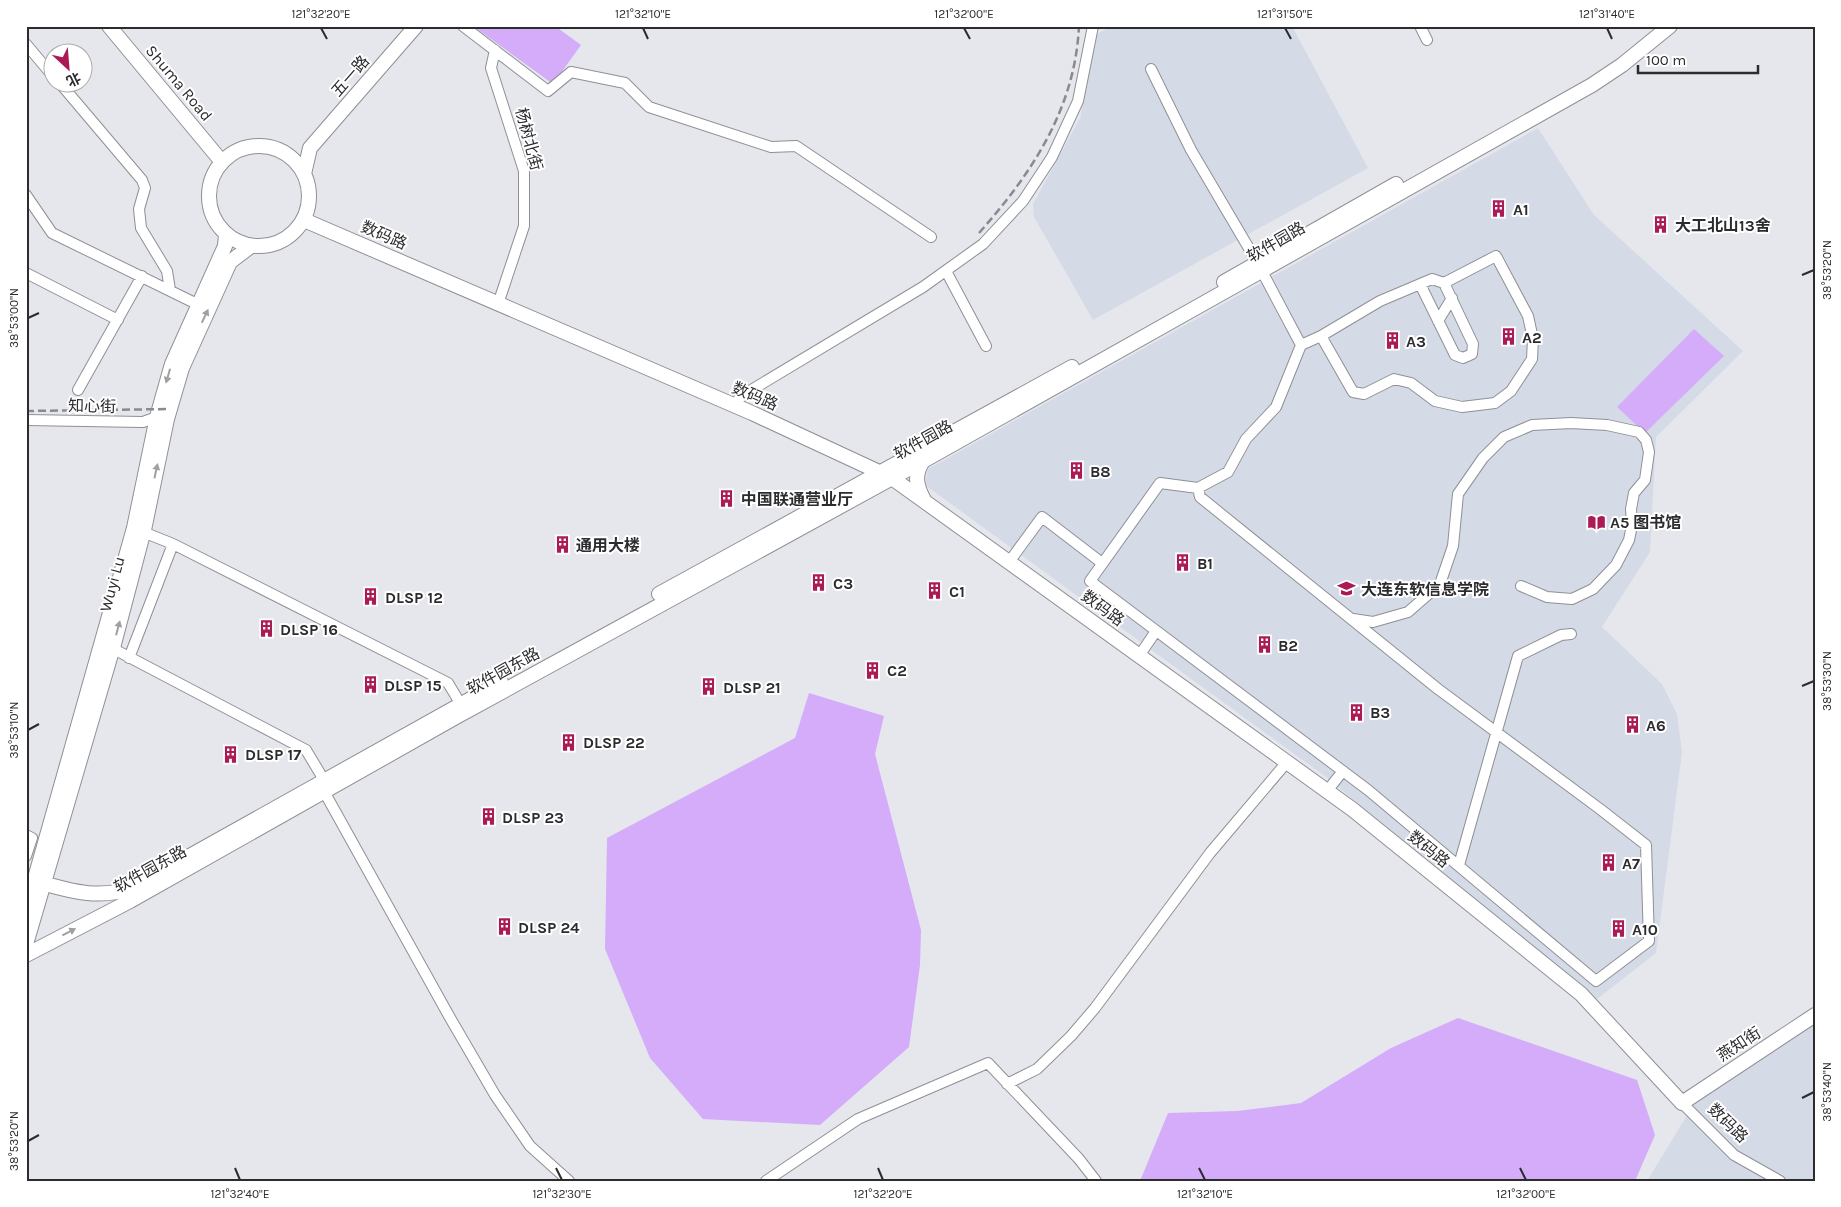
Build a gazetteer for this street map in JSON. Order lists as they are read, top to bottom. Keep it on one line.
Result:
{"streets":{"main road":["五一路","Shuma Road","数码路","软件园路","Wuyi Lu","软件园东路","燕知街"],"street":["杨树北街","知心街"]},"crossings":[["Shuma Road","数码路"],["Shuma Road","Wuyi Lu"],["杨树北街","数码路"],["数码路","软件园路"],["数码路","Wuyi Lu"],["数码路","软件园东路"],["数码路","燕知街"],["软件园路","软件园东路"],["知心街","Wuyi Lu"],["Wuyi Lu","软件园东路"]],"places":{"building":["A1","大工北山13舍","A2","A3","B8","中国联通营业厅","通用大楼","B1","C3","C1","DLSP 12","DLSP 16","B2","C2","DLSP 15","DLSP 21","B3","A6","DLSP 22","DLSP 17","DLSP 23","A7","DLSP 24","A10"],"library":["A5 图书馆"],"school or university":["大连东软信息学院"]},"scale_bar":"100 m","north":"bottom right","coordinates":["121°32'20\"E","121°32'10\"E","121°32'00\"E","121°31'50\"E","121°31'40\"E","38°53'20\"N","38°53'00\"N","38°53'30\"N","38°53'10\"N","38°53'40\"N","121°32'40\"E","121°32'30\"E"]}
